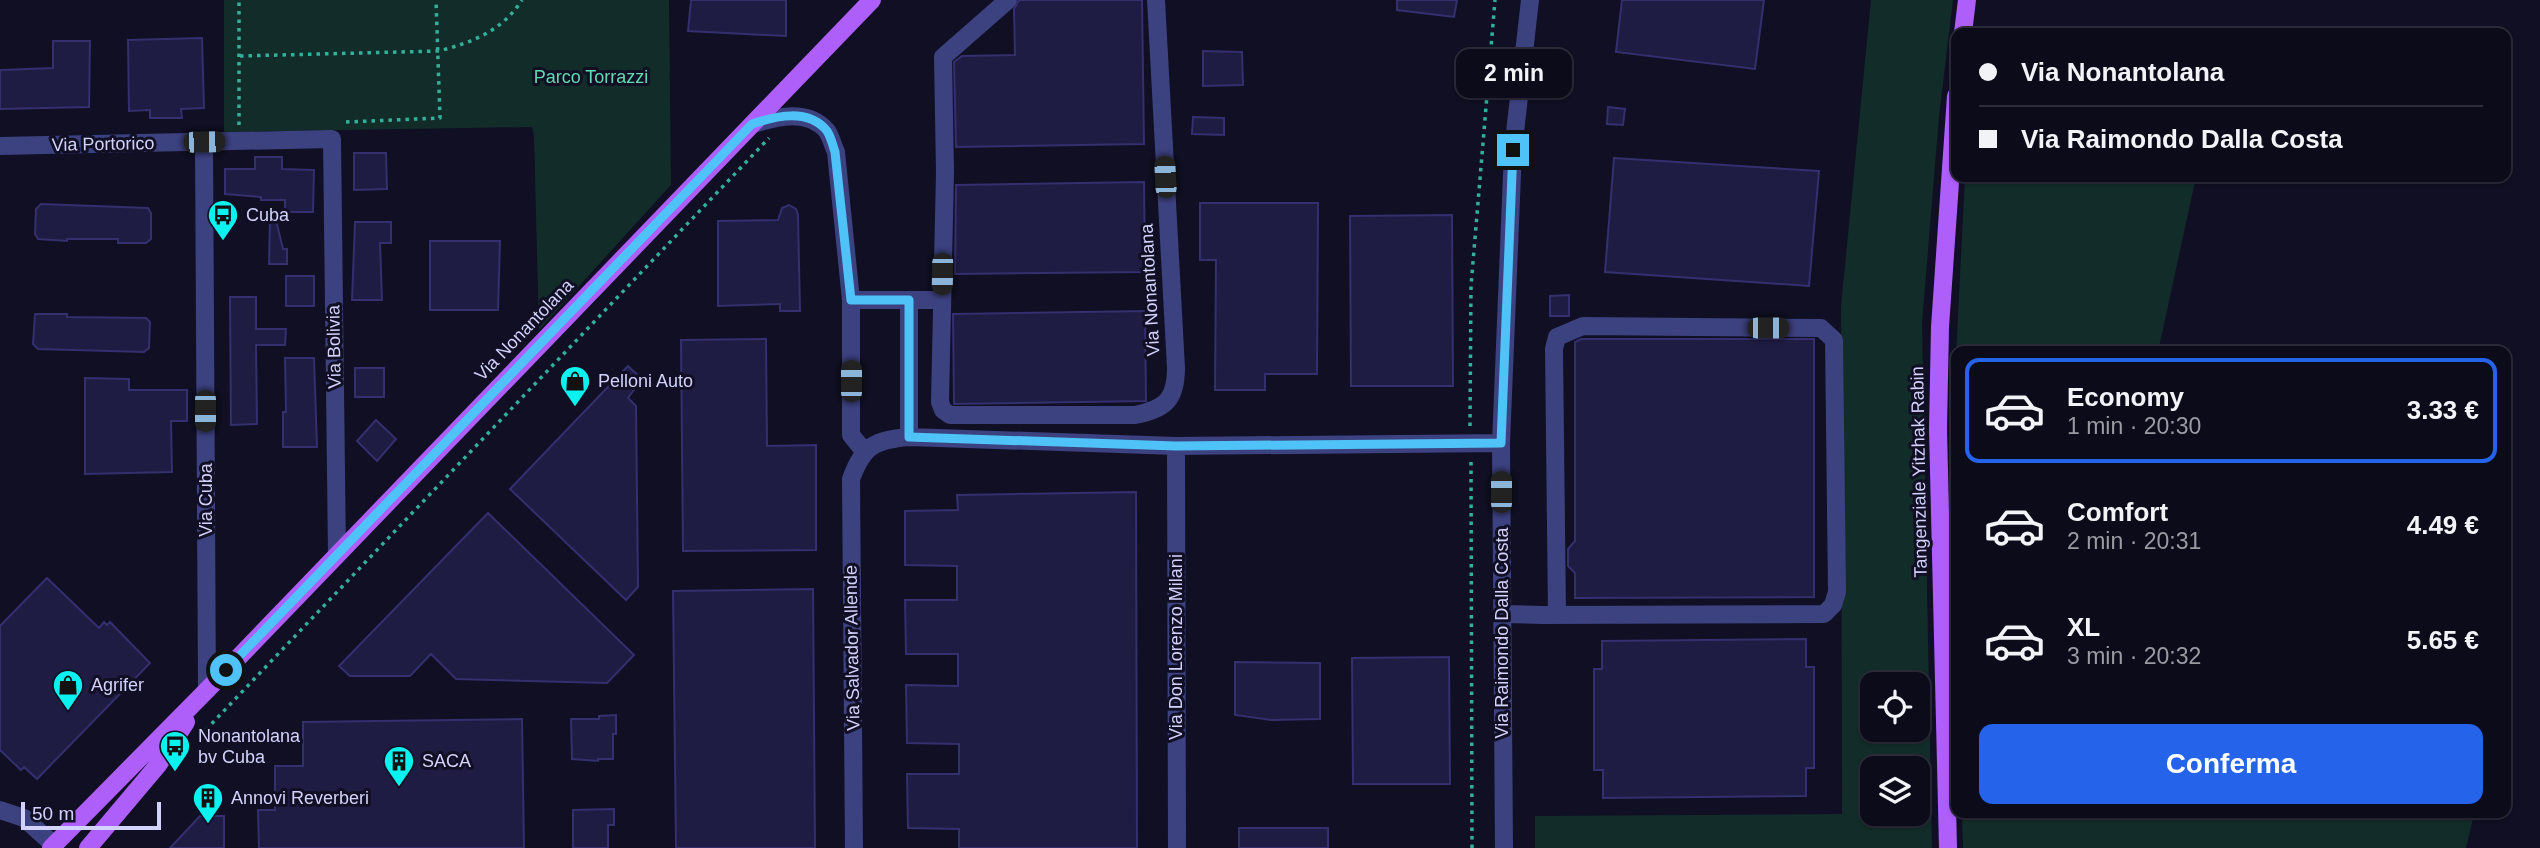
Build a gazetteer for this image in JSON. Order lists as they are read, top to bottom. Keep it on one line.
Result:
{"streets":{"main road":["Via Nonantolana","Tangenziale Yitzhak Rabin"],"street":["Via Portorico","Via Bolivia","Via Cuba","Via Raimondo Dalla Costa","Via Don Lorenzo Milani","Via Salvador Allende"]},"crossings":[["Via Portorico","Via Bolivia"],["Via Portorico","Via Cuba"],["Via Nonantolana","Via Bolivia"],["Via Nonantolana","Via Cuba"]],"parks":["Parco Torrazzi"],"places":{"bus stop":["Cuba","Nonantolana bv Cuba"],"shop":["Pelloni Auto","Agrifer"],"building":["SACA","Annovi Reverberi"]},"scale_bar":"50 m","page":{"banner":["Via Nonantolana","Via Raimondo Dalla Costa"],"bubble":"2 min","list":[{"name":"Economy","note":"1 min · 20:30","value":"3.33 €"},{"name":"Comfort","note":"2 min · 20:31","value":"4.49 €"},{"name":"XL","note":"3 min · 20:32","value":"5.65 €"}],"buttons":"Conferma","scale":"50 m"}}
